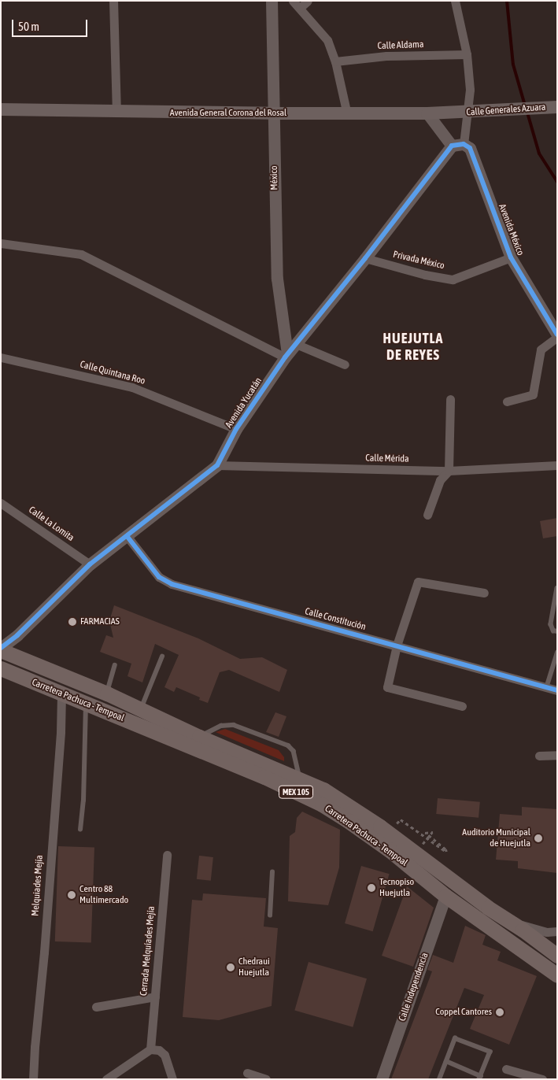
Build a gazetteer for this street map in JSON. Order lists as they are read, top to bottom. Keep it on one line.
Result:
{"streets":{"main road":["Calle Generales Azuara","Avenida General Corona del Rosal","Carretera Pachuca - Tempoal","MEX 105"],"street":["Calle Aldama","México","Avenida México","Privada México","Calle Quintana Roo","Avenida Yucatán","Calle Mérida","Calle La Lomita","Calle Constitución","Melquiades Mejía","Cerrada Melquíades Mejía","Calle Independencia"]},"crossings":[["Calle Generales Azuara","Avenida General Corona del Rosal"],["Avenida General Corona del Rosal","México"],["México","Avenida Yucatán"],["Avenida México","Privada México"],["Privada México","Avenida Yucatán"],["Calle Quintana Roo","Avenida Yucatán"],["Avenida Yucatán","Calle Mérida"],["Avenida Yucatán","Calle La Lomita"],["Avenida Yucatán","Calle Constitución"],["Avenida Yucatán","Carretera Pachuca - Tempoal"],["Carretera Pachuca - Tempoal","Melquiades Mejía"],["Carretera Pachuca - Tempoal","Calle Independencia"]],"districts":["HUEJUTLA DE REYES"],"places":["FARMACIAS","Auditorio Municipal de Huejutla","Tecnopiso Huejutla","Centro 88 Multimercado","Chedraui Huejutla","Coppel Cantores"],"scale_bar":"50 m"}
